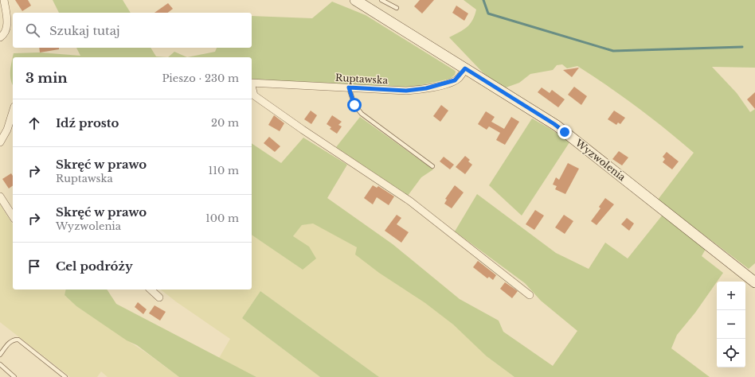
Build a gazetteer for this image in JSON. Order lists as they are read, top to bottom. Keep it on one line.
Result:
{"streets":{"street":["Ruptawska","Wyzwolenia"]},"crossings":[["Ruptawska","Wyzwolenia"]],"page":{"search":"Szukaj tutaj","heading":["3 min","Pieszo · 230 m"],"list":[["Idź prosto","20 m"],["Skręć w prawo","Ruptawska","110 m"],["Skręć w prawo","Wyzwolenia","100 m"],"Cel podróży"],"map_buttons":["+","−"]}}
